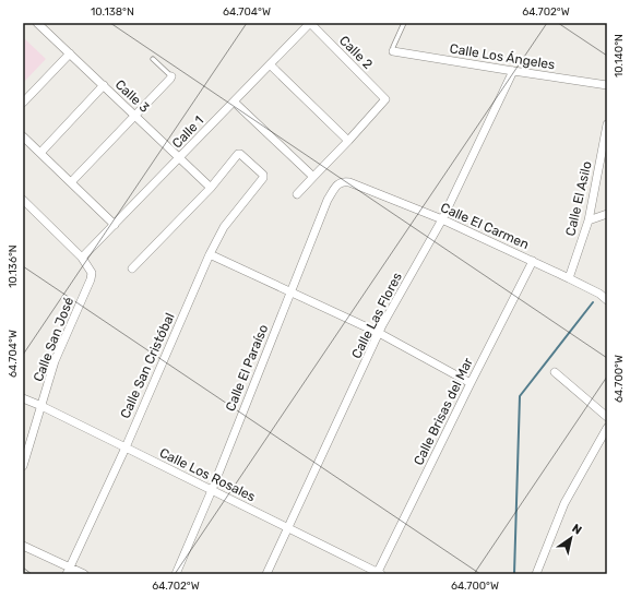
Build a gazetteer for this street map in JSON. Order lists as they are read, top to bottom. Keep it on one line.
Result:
{"streets":{"street":["Calle 2","Calle Los Ángeles","Calle 3","Calle 1","Calle El Asilo","Calle El Carmen","Calle Las Flores","Calle San José","Calle San Cristóbal","Calle El Paraíso","Calle Brisas del Mar","Calle Los Rosales"]},"crossings":[["Calle 2","Calle 1"],["Calle Los Ángeles","Calle Las Flores"],["Calle 3","Calle 1"],["Calle 3","Calle San Cristóbal"],["Calle 1","Calle San José"],["Calle El Asilo","Calle El Carmen"],["Calle El Carmen","Calle Las Flores"],["Calle El Carmen","Calle El Paraíso"],["Calle El Carmen","Calle Brisas del Mar"],["Calle Las Flores","Calle Los Rosales"],["Calle San José","Calle Los Rosales"],["Calle San Cristóbal","Calle Los Rosales"],["Calle El Paraíso","Calle Los Rosales"],["Calle Brisas del Mar","Calle Los Rosales"]],"north":"top right","coordinates":["10.138°N","64.704°W","64.702°W","10.140°N","10.136°N","64.700°W"]}
